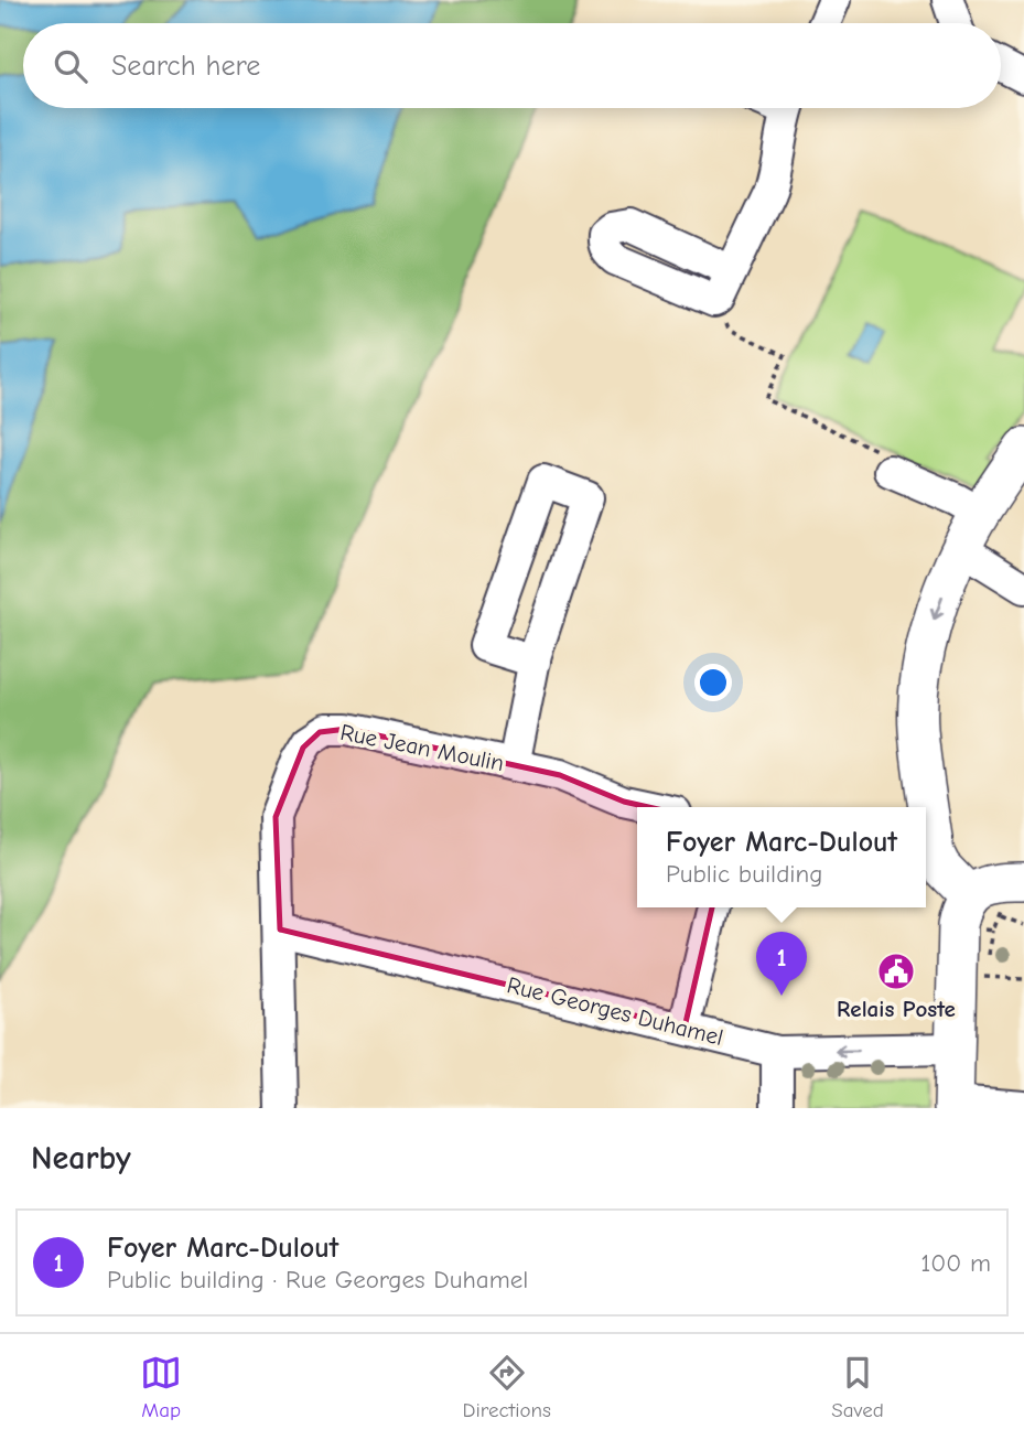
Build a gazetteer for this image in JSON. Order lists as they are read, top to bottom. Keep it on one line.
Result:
{"streets":{"street":["Rue Jean Moulin","Rue Georges Duhamel"]},"crossings":[["Rue Jean Moulin","Rue Georges Duhamel"]],"places":{"public building":["Relais Poste"]},"page":{"search":"Search here","popup":["Foyer Marc-Dulout","Public building"],"pins":"1","heading":"Nearby","list":[{"mark":"1","name":"Foyer Marc-Dulout","note":"Public building · Rue Georges Duhamel","value":"100 m"}],"nav":["Map","Directions","Saved"]}}
